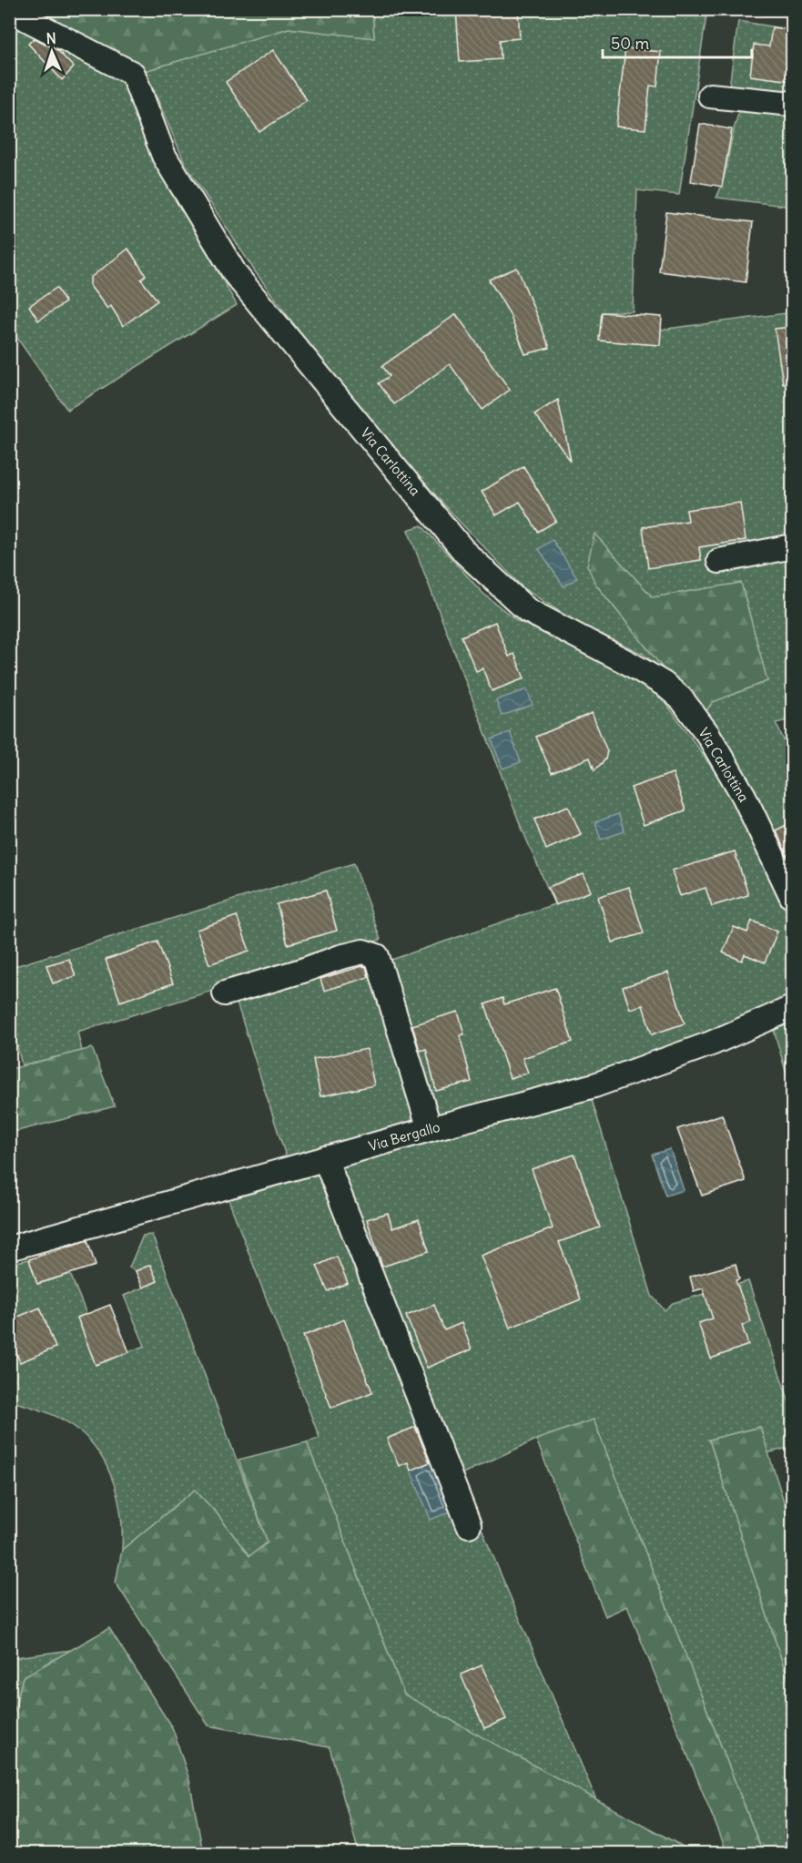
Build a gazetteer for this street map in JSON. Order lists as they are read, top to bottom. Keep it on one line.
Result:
{"streets":{"street":["Via Carlottina","Via Bergallo"]},"scale_bar":"50 m","north":"top"}
